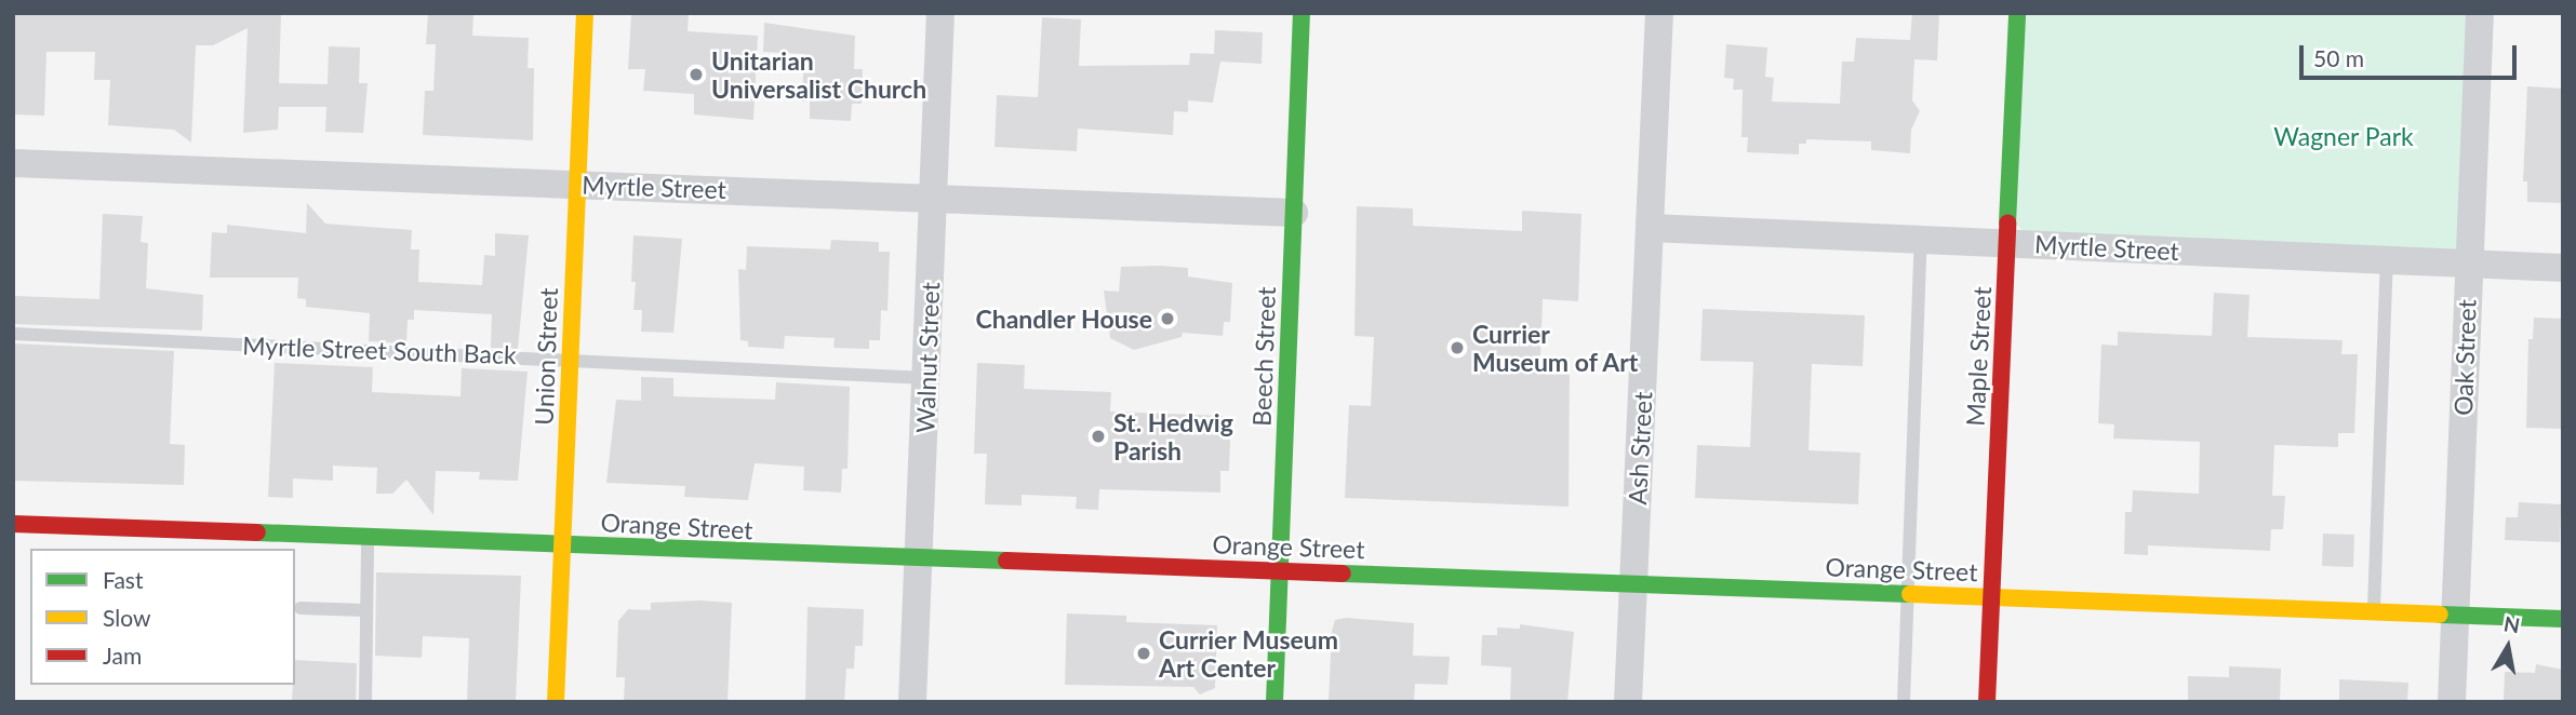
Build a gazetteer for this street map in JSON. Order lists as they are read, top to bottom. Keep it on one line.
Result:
{"streets":{"street":["Myrtle Street","Union Street","Beech Street","Maple Street","Walnut Street","Oak Street","Ash Street","Orange Street"],"lane":["Myrtle Street South Back"]},"crossings":[["Myrtle Street","Union Street"],["Myrtle Street","Beech Street"],["Myrtle Street","Maple Street"],["Myrtle Street","Walnut Street"],["Myrtle Street","Oak Street"],["Myrtle Street","Ash Street"],["Myrtle Street South Back","Union Street"],["Myrtle Street South Back","Walnut Street"],["Union Street","Orange Street"],["Beech Street","Orange Street"],["Maple Street","Orange Street"],["Walnut Street","Orange Street"],["Oak Street","Orange Street"],["Ash Street","Orange Street"]],"parks":["Wagner Park"],"places":["Unitarian Universalist Church","Chandler House","Currier Museum of Art","St. Hedwig Parish","Currier Museum Art Center"],"legend":["Fast","Slow","Jam"],"scale_bar":"50 m","north":"top"}
